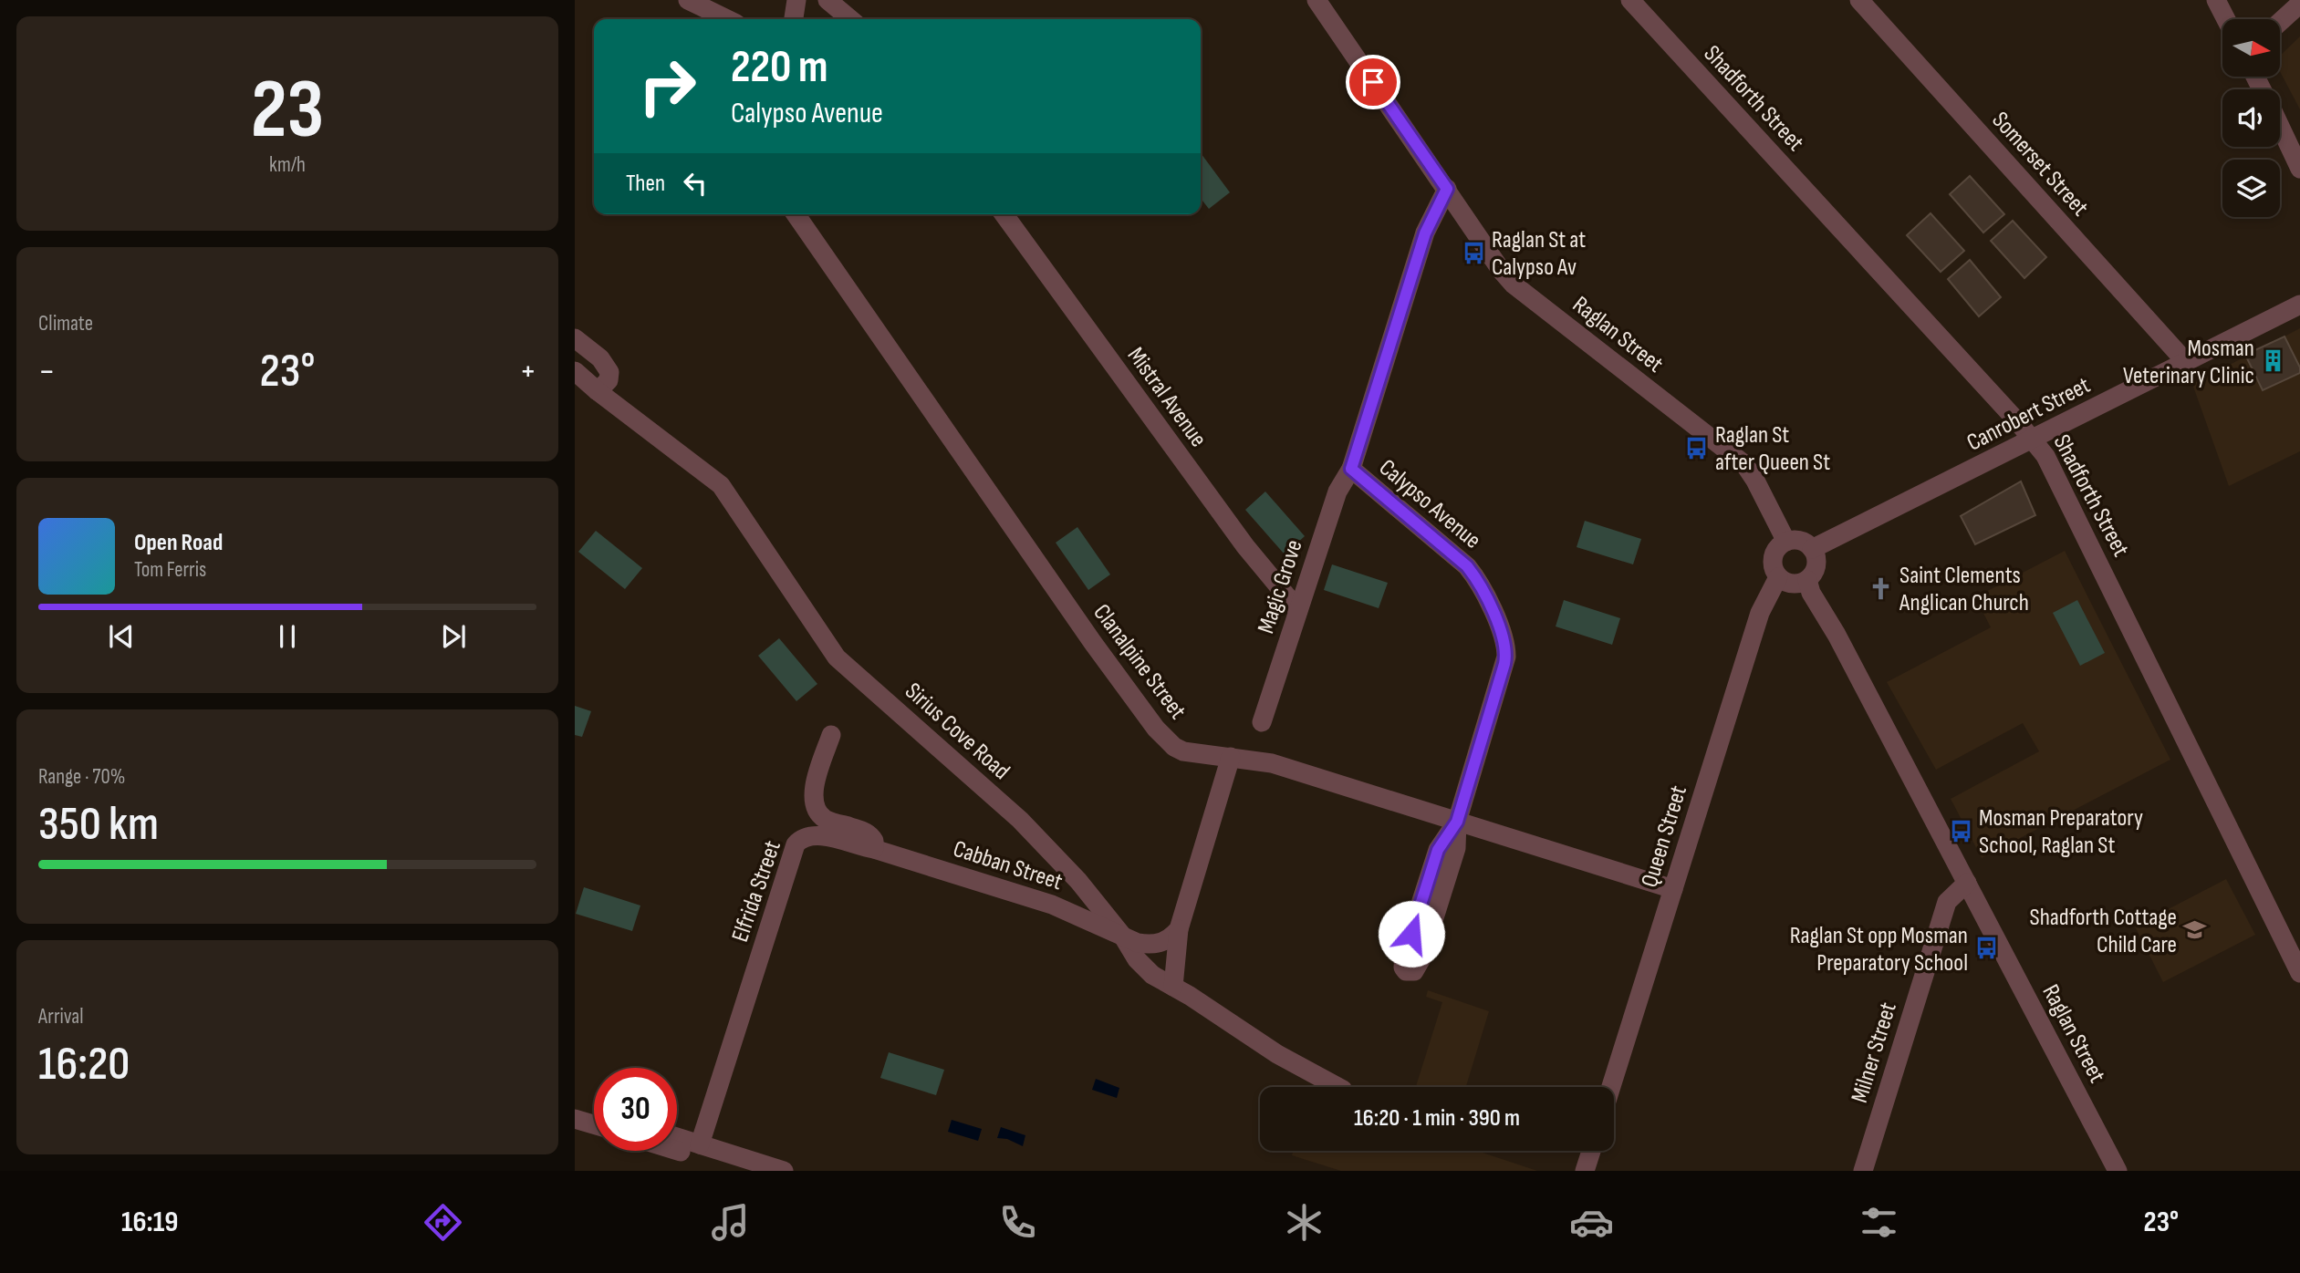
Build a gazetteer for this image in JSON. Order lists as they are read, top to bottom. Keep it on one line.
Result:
{"streets":{"street":["Shadforth Street","Somerset Street","Raglan Street","Mistral Avenue","Canrobert Street","Calypso Avenue","Magic Grove","Clanalpine Street","Sirius Cove Road","Queen Street","Cabban Street","Elfrida Street","Milner Street"]},"crossings":[["Shadforth Street","Canrobert Street"],["Somerset Street","Canrobert Street"],["Raglan Street","Canrobert Street"],["Raglan Street","Calypso Avenue"],["Raglan Street","Queen Street"],["Raglan Street","Milner Street"],["Mistral Avenue","Magic Grove"],["Canrobert Street","Queen Street"],["Calypso Avenue","Magic Grove"],["Calypso Avenue","Clanalpine Street"],["Clanalpine Street","Queen Street"],["Sirius Cove Road","Cabban Street"],["Cabban Street","Elfrida Street"]],"places":{"bus stop":["Raglan St at Calypso Av","Raglan St after Queen St","Mosman Preparatory School, Raglan St","Raglan St opp Mosman Preparatory School"],"building":["Mosman Veterinary Clinic"],"church":["Saint Clements Anglican Church"],"school or university":["Shadforth Cottage Child Care"]},"north":"right","page":{"tile":[["23","km/h"],"Climate",["Range · 70%","350 km"],["Arrival","16:20"]],"turn":["220 m","Calypso Avenue"],"then":"Then","heat":["−","23°","+"],"song":["Open Road","Tom Ferris"],"limit":"30","trip":"16:20 · 1 min · 390 m","tabs":["16:19","23°"]}}
